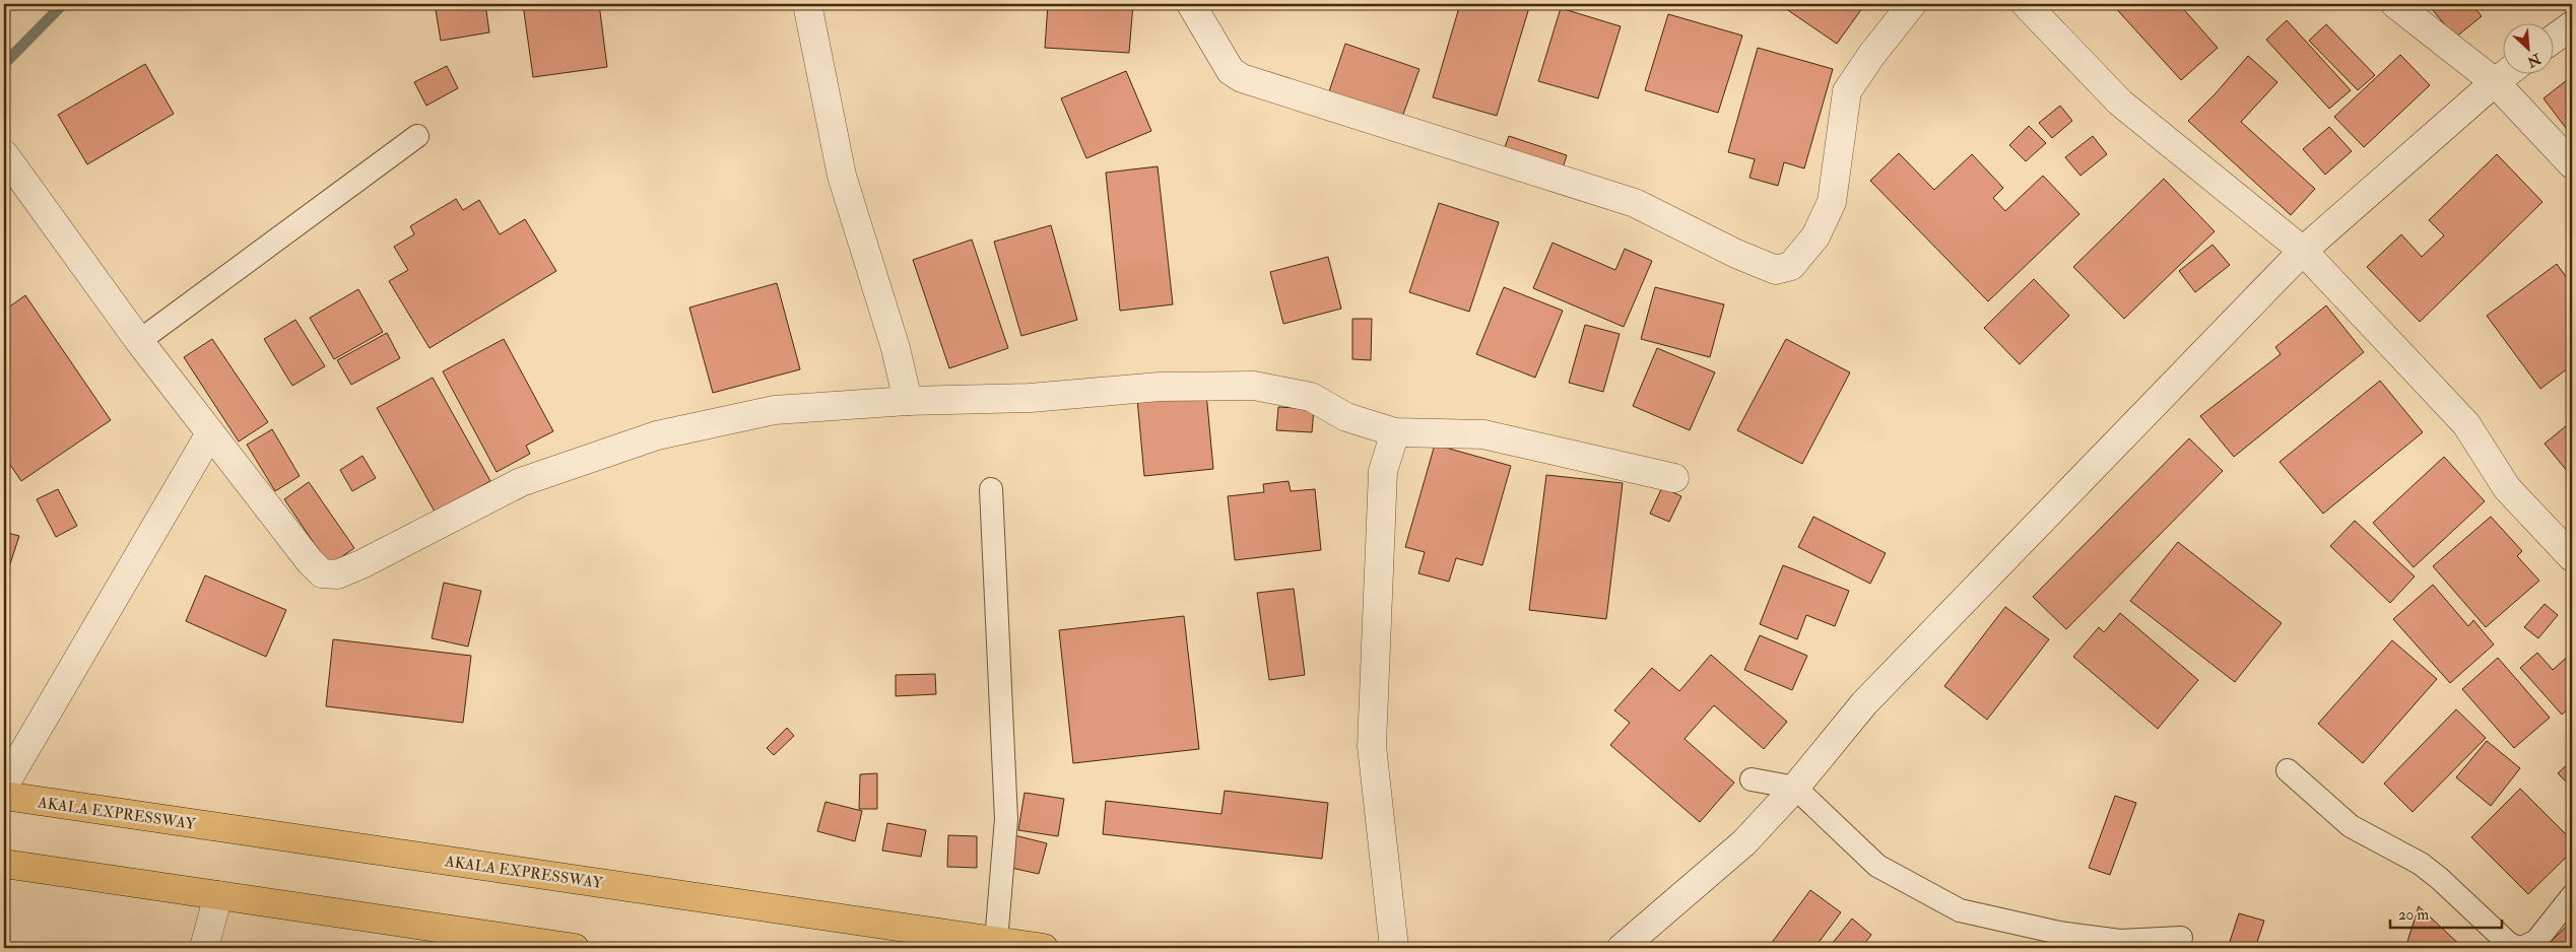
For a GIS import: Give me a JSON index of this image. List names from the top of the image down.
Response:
{
  "streets": {
    "main road": ["AKALA EXPRESSWAY"]
  },
  "scale_bar": "20 m",
  "north": "bottom right"
}
